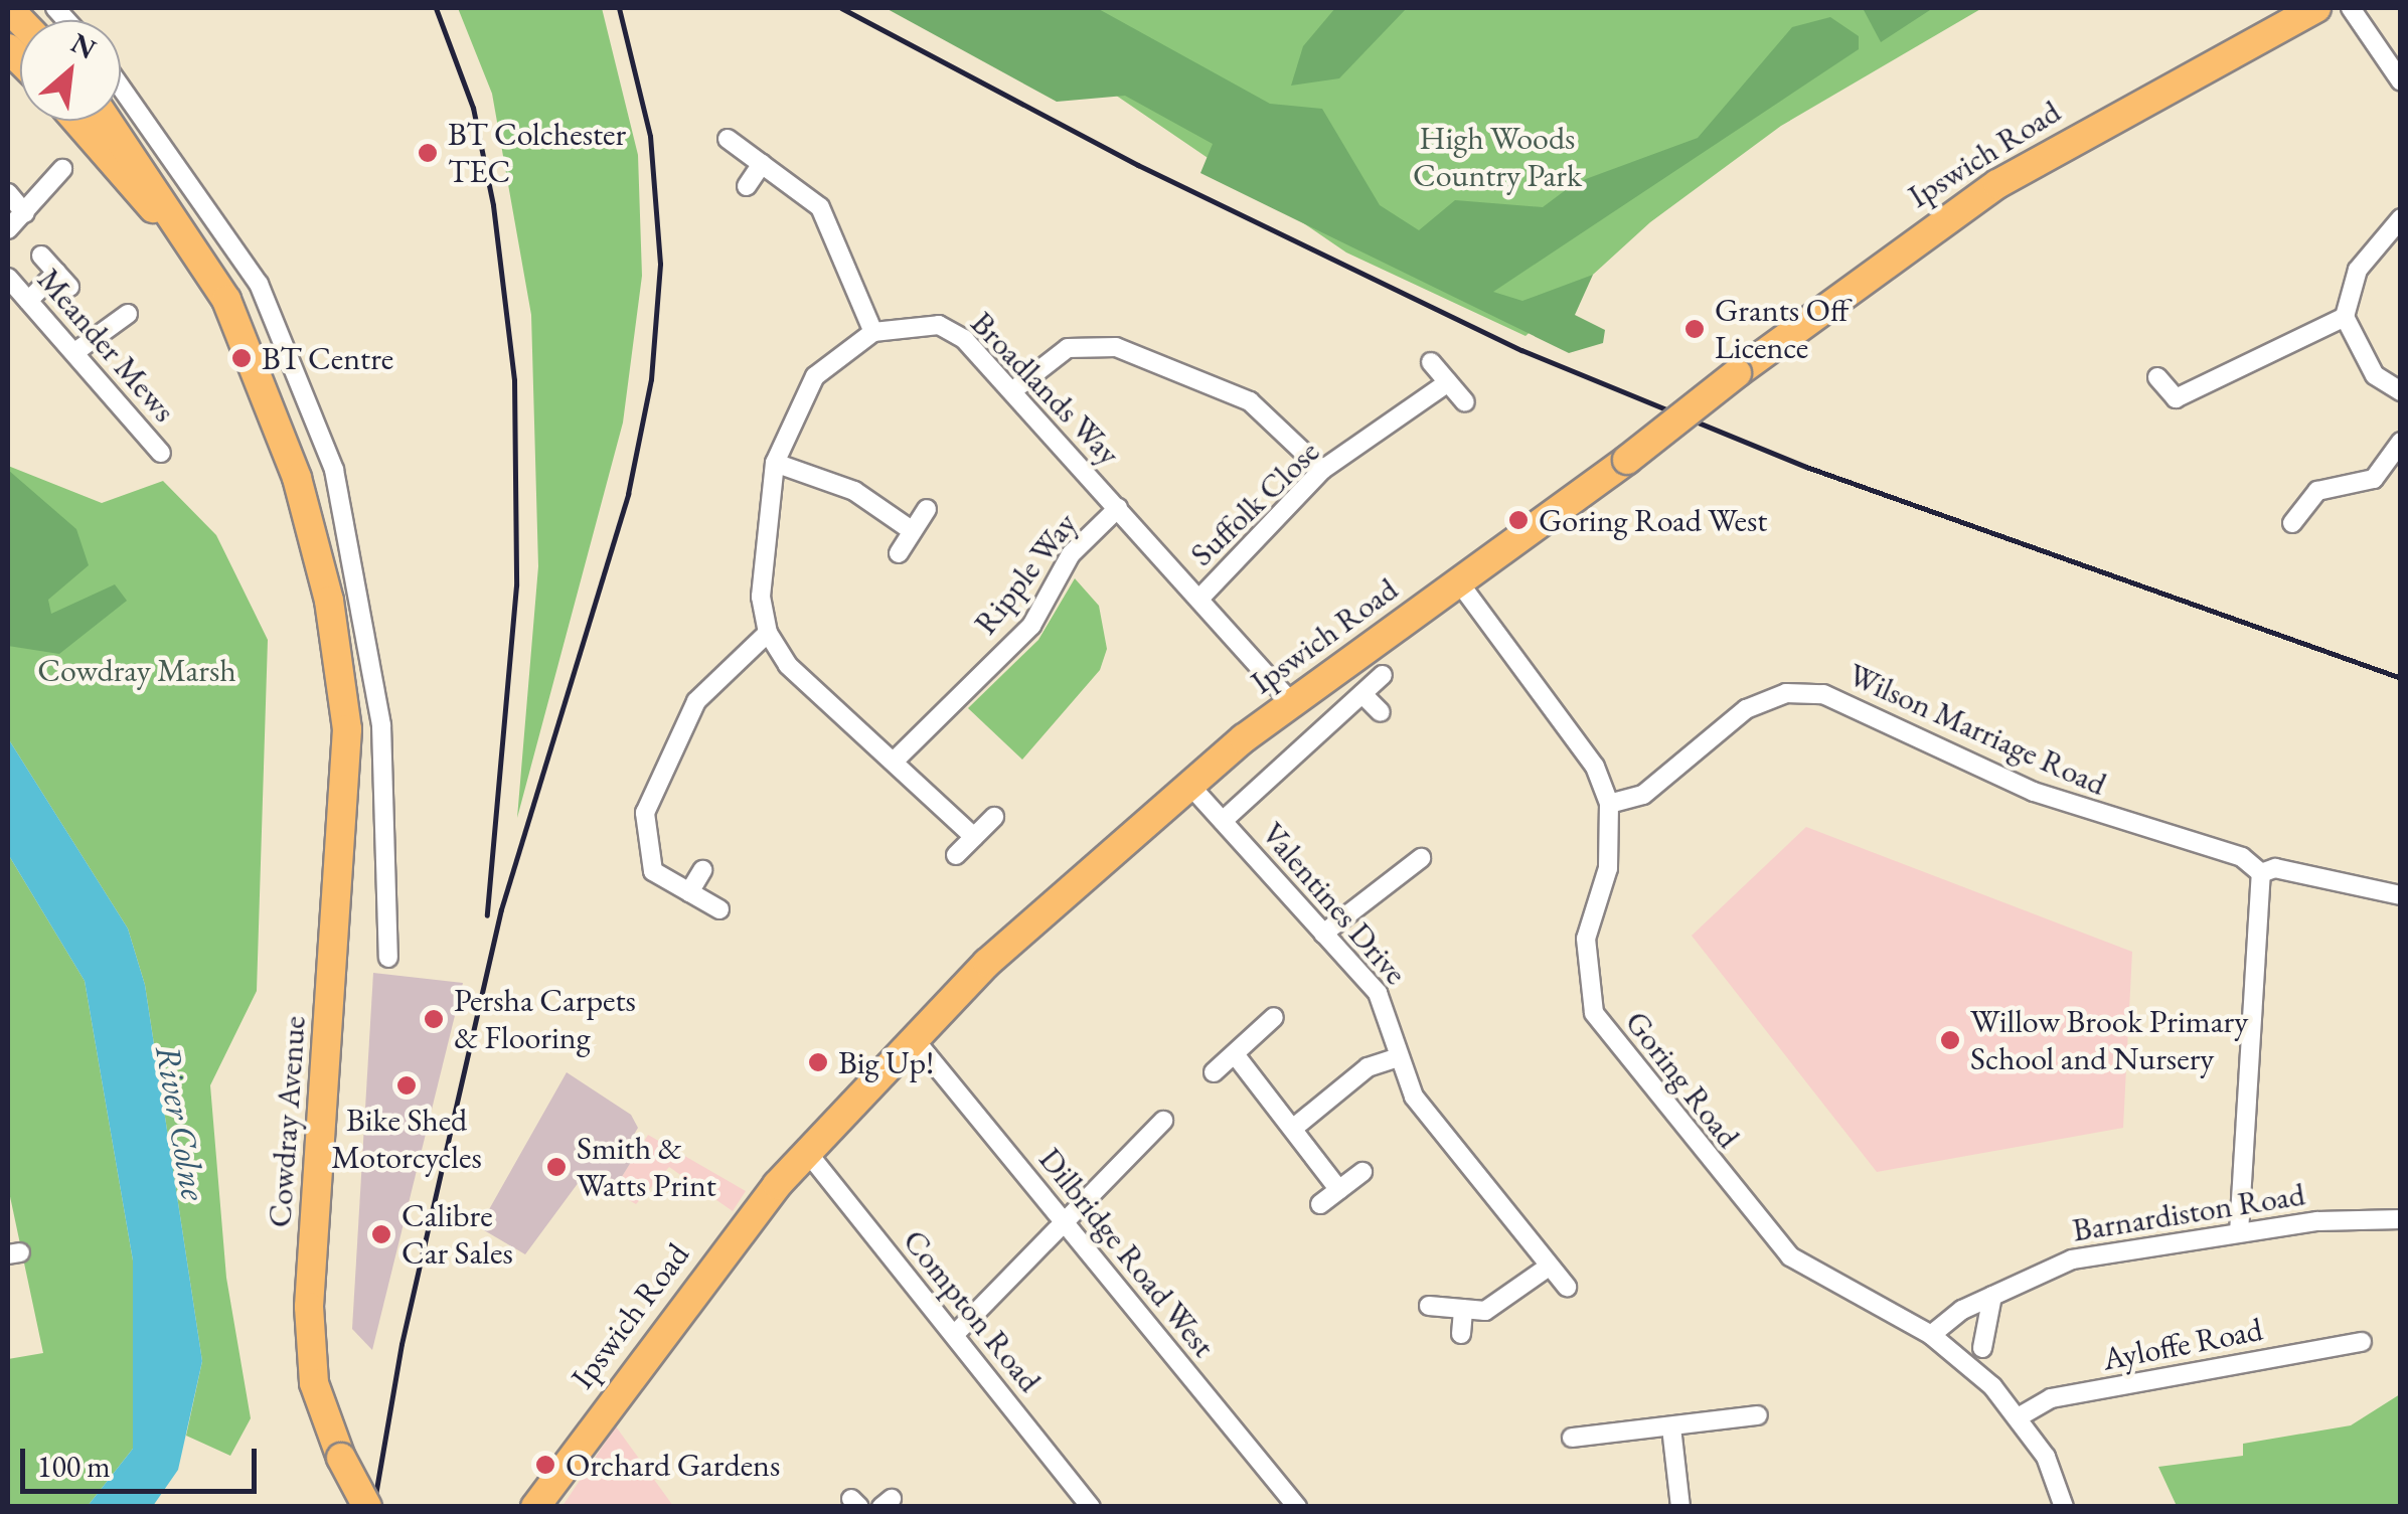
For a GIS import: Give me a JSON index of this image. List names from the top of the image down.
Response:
{
  "streets": {
    "main road": ["Ipswich Road", "Cowdray Avenue"],
    "street": [
      "Meander Mews",
      "Broadlands Way",
      "Suffolk Close",
      "Ripple Way",
      "Wilson Marriage Road",
      "Valentines Drive",
      "Goring Road",
      "Barnardiston Road",
      "Dilbridge Road West",
      "Compton Road",
      "Ayloffe Road"
    ]
  },
  "crossings": [
    ["Ipswich Road", "Broadlands Way"],
    ["Ipswich Road", "Valentines Drive"],
    ["Ipswich Road", "Goring Road"],
    ["Ipswich Road", "Dilbridge Road West"],
    ["Ipswich Road", "Compton Road"],
    ["Broadlands Way", "Suffolk Close"],
    ["Broadlands Way", "Ripple Way"],
    ["Wilson Marriage Road", "Goring Road"],
    ["Goring Road", "Barnardiston Road"],
    ["Goring Road", "Ayloffe Road"]
  ],
  "water": ["River Colne"],
  "parks": ["High Woods Country Park", "Cowdray Marsh"],
  "places": [
    "BT Colchester TEC",
    "Grants Off Licence",
    "BT Centre",
    "Goring Road West",
    "Persha Carpets & Flooring",
    "Willow Brook Primary School and Nursery",
    "Big Up!",
    "Bike Shed Motorcycles",
    "Smith & Watts Print",
    "Calibre Car Sales",
    "Orchard Gardens"
  ],
  "scale_bar": "100 m",
  "north": "top right"
}
